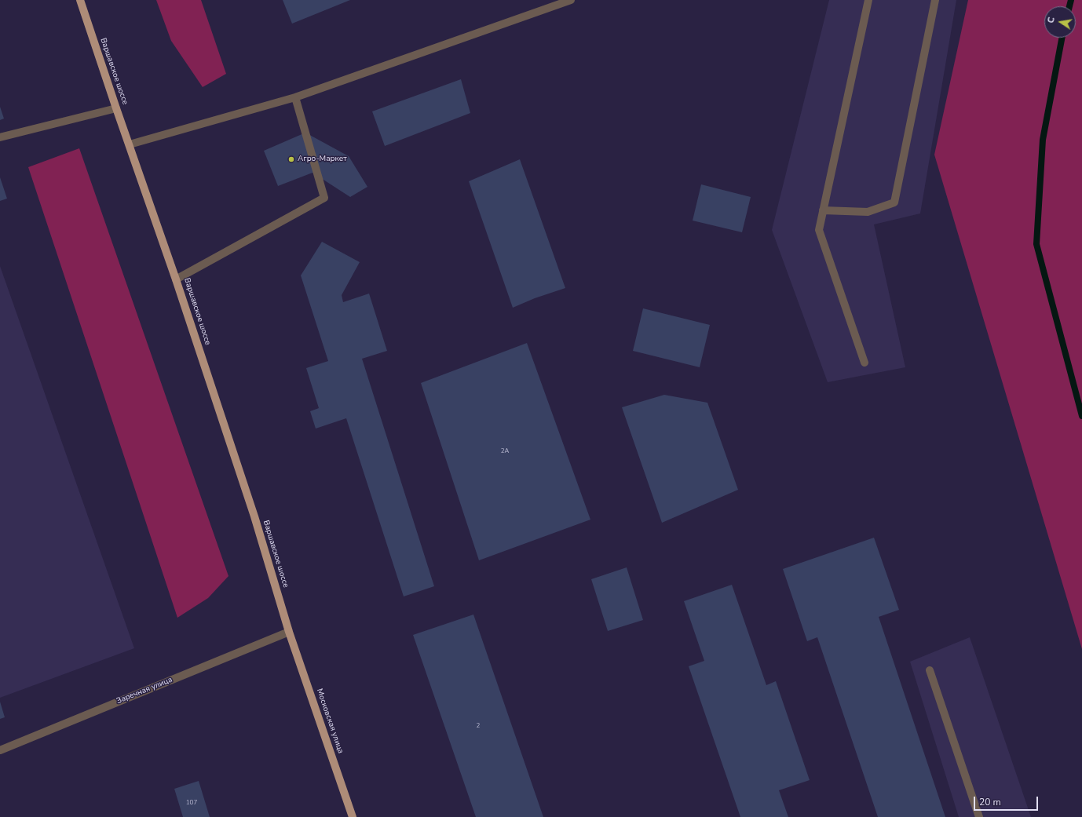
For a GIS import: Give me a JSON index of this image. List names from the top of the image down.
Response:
{
  "streets": {
    "main road": ["Варшавское шоссе", "Московская улица"],
    "street": ["Заречная улица"]
  },
  "crossings": [
    ["Варшавское шоссе", "Заречная улица"],
    ["Варшавское шоссе", "Московская улица"],
    ["Заречная улица", "Московская улица"]
  ],
  "places": ["Агро-Маркет"],
  "house_numbers": ["2А", "2", "107"],
  "scale_bar": "20 m",
  "north": "left"
}
